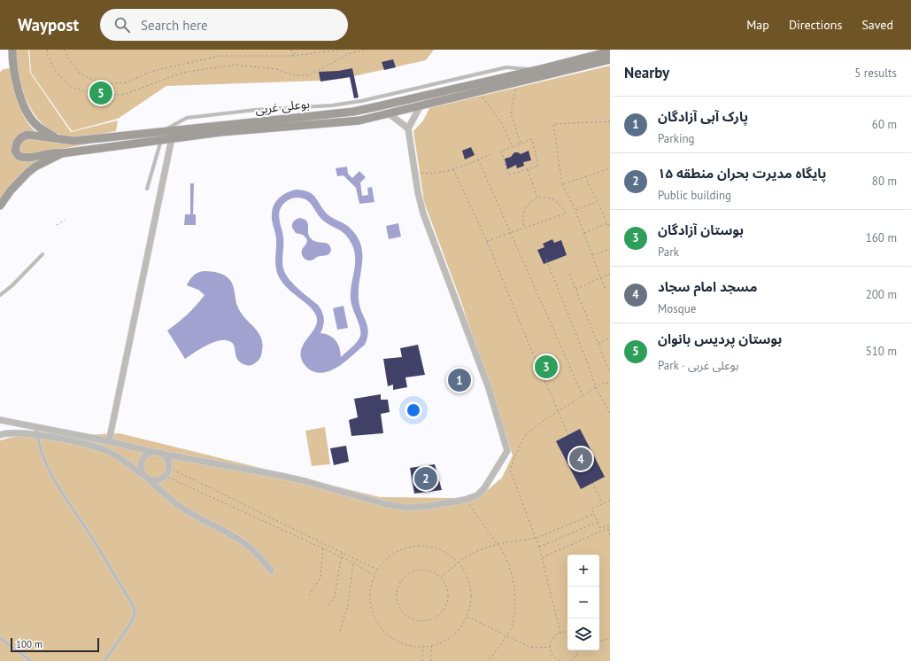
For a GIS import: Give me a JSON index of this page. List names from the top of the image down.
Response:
{
  "streets": {
    "main road": ["بوعلی غربی"]
  },
  "scale_bar": "100 m",
  "page": {
    "header": "Waypost",
    "search": "Search here",
    "nav": ["Map", "Directions", "Saved"],
    "heading": ["Nearby", "5 results"],
    "pins": [
      "5",
      "3",
      "1",
      "4",
      "2"
    ],
    "list": [
      {
        "mark": "1",
        "name": "پارک آبی آزادگان",
        "note": "Parking",
        "value": "60 m"
      },
      {
        "mark": "2",
        "name": "پایگاه مدیرت بحران منطقه ۱۵",
        "note": "Public building",
        "value": "80 m"
      },
      {
        "mark": "3",
        "name": "بوستان آزادگان",
        "note": "Park",
        "value": "160 m"
      },
      {
        "mark": "4",
        "name": "مسجد امام سجاد",
        "note": "Mosque",
        "value": "200 m"
      },
      {
        "mark": "5",
        "name": "بوستان پردیس بانوان",
        "note": "Park · بوعلی غربی",
        "value": "510 m"
      }
    ],
    "map_buttons": ["+", "−"],
    "scale": "100 m"
  }
}
